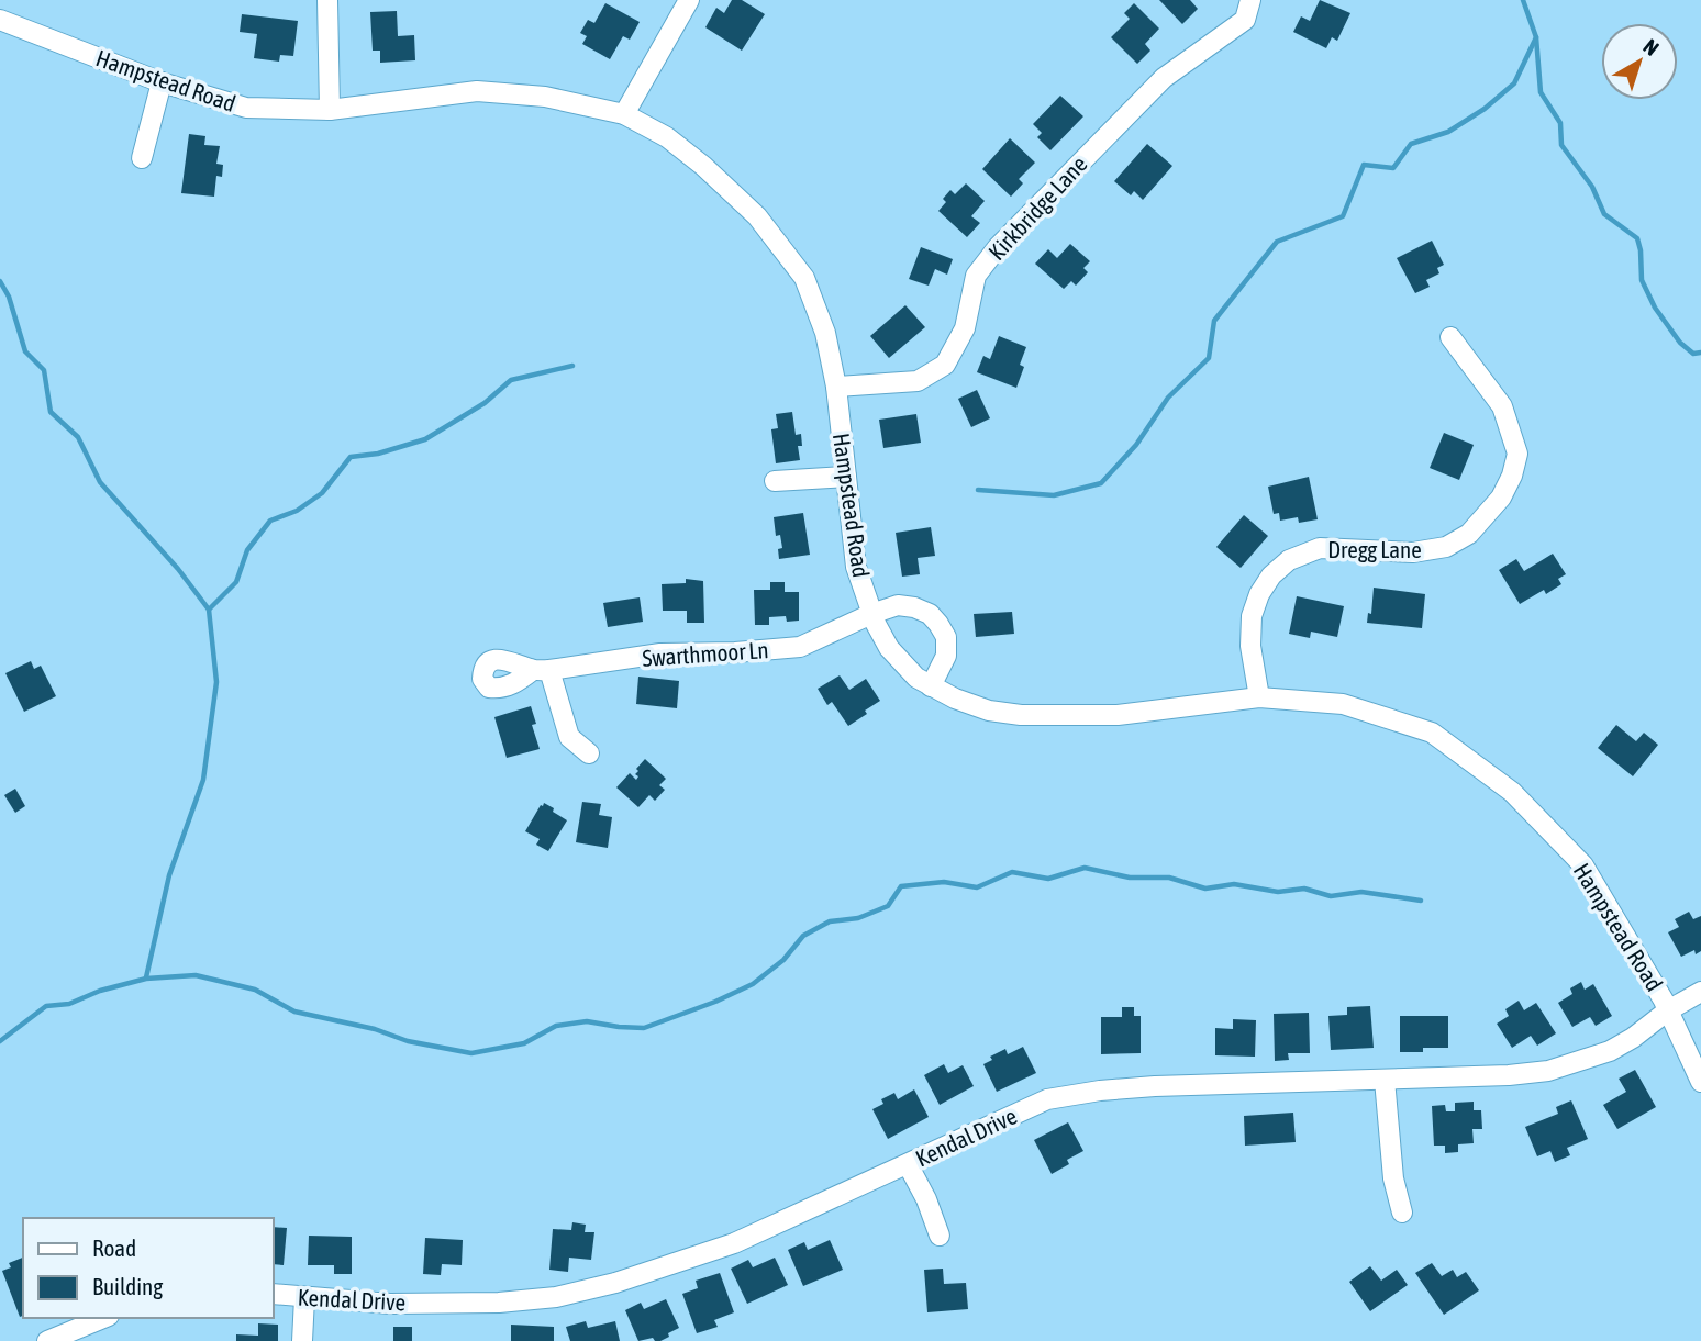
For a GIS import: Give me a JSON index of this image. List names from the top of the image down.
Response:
{
  "streets": {
    "street": [
      "Hampstead Road",
      "Kirkbridge Lane",
      "Dregg Lane",
      "Swarthmoor Ln",
      "Kendal Drive"
    ]
  },
  "crossings": [
    ["Hampstead Road", "Kirkbridge Lane"],
    ["Hampstead Road", "Dregg Lane"],
    ["Hampstead Road", "Swarthmoor Ln"],
    ["Hampstead Road", "Kendal Drive"]
  ],
  "legend": ["Road", "Building"],
  "north": "top right"
}
